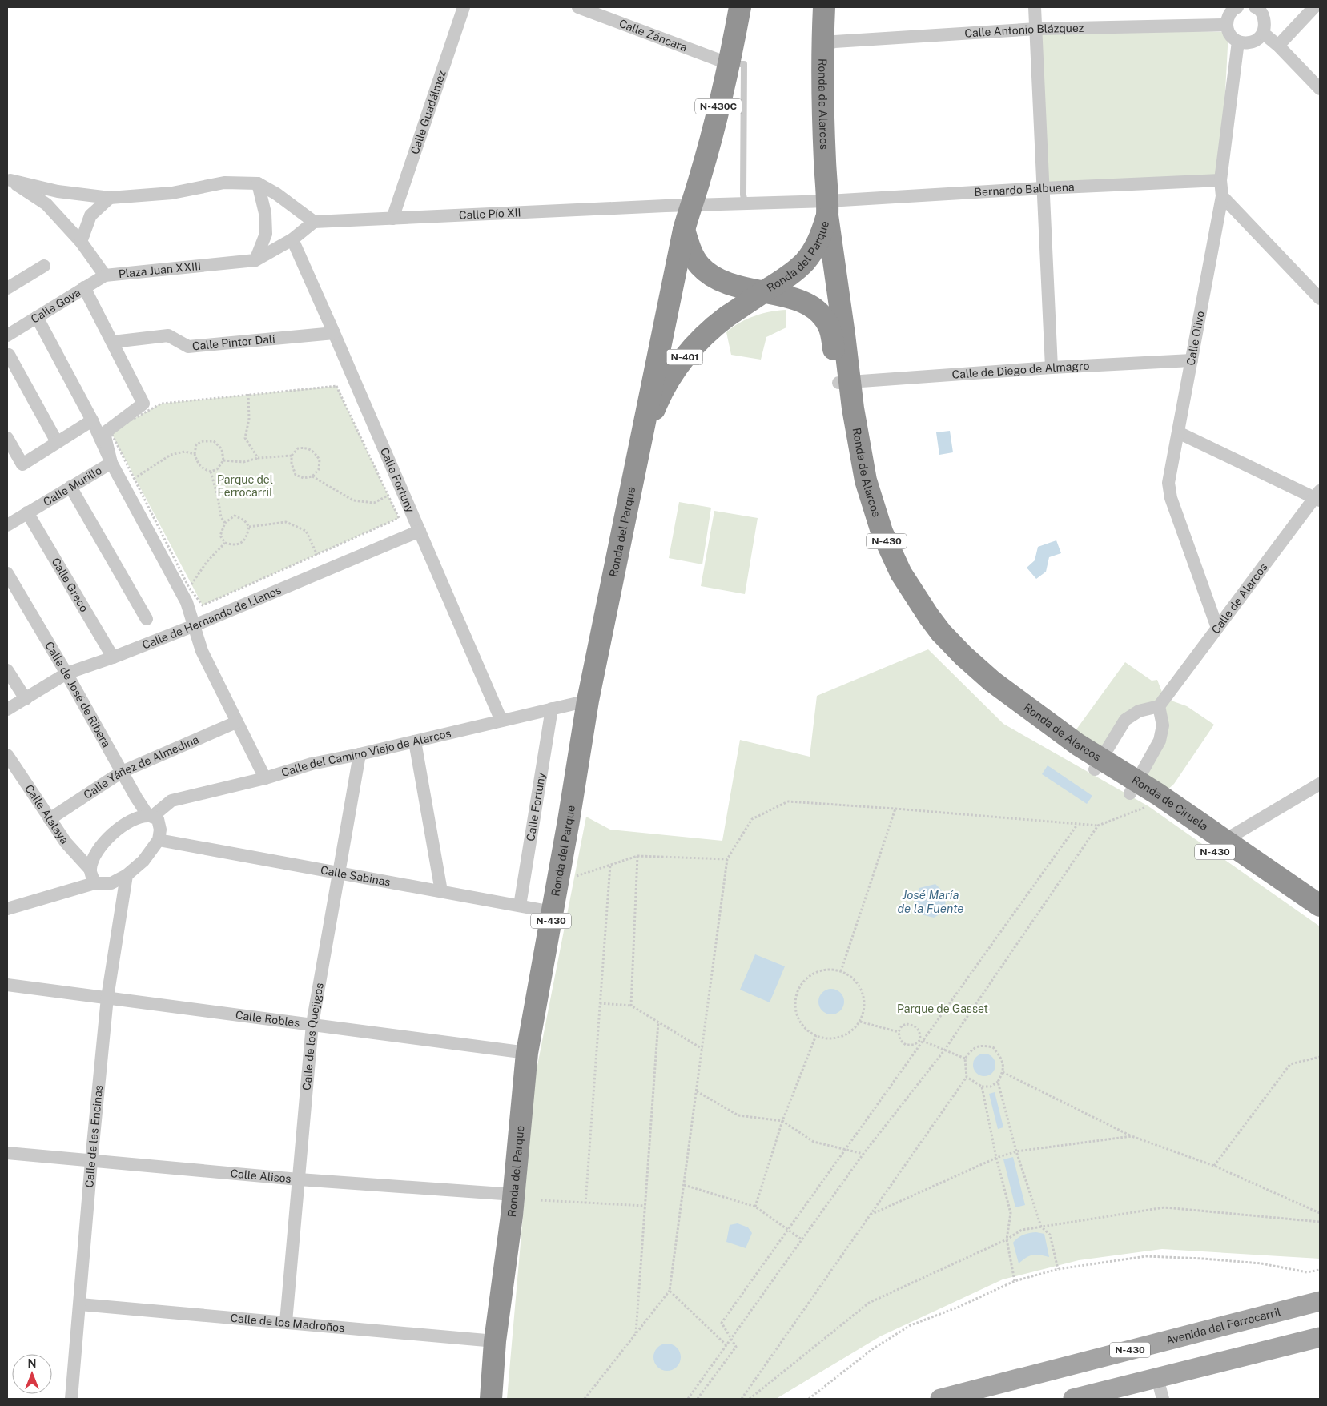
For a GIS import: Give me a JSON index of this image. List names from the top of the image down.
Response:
{
  "streets": {
    "highway": [
      "Ronda de Alarcos",
      "N-430C",
      "Ronda del Parque",
      "N-401",
      "N-430",
      "Ronda de Ciruela"
    ],
    "main road": ["Avenida del Ferrocarril"],
    "street": [
      "Calle Antonio Blázquez",
      "Calle Záncara",
      "Calle Guadálmez",
      "Bernardo Balbuena",
      "Calle Pío XII",
      "Plaza Juan XXIII",
      "Calle Goya",
      "Calle Olivo",
      "Calle Pintor Dalí",
      "Calle de Diego de Almagro",
      "Calle Fortuny",
      "Calle Murillo",
      "Calle Greco",
      "Calle de Alarcos",
      "Calle de Hernando de Llanos",
      "Calle de José de Ribera",
      "Calle del Camino Viejo de Alarcos",
      "Calle Yáñez de Almedina",
      "Calle Atalaya",
      "Calle Sabinas",
      "Calle Robles",
      "Calle de los Quejigos",
      "Calle de las Encinas",
      "Calle Alisos",
      "Calle de los Madroños"
    ]
  },
  "crossings": [
    ["Calle Antonio Blázquez", "Ronda de Alarcos"],
    ["Calle Záncara", "N-430C"],
    ["Ronda de Alarcos", "Bernardo Balbuena"],
    ["Ronda de Alarcos", "Ronda del Parque"],
    ["Ronda de Alarcos", "Calle de Diego de Almagro"],
    ["Ronda de Alarcos", "Ronda de Ciruela"],
    ["N-430C", "Calle Pío XII"],
    ["Calle Guadálmez", "Calle Pío XII"],
    ["Bernardo Balbuena", "Calle Pío XII"],
    ["Bernardo Balbuena", "Ronda del Parque"],
    ["Bernardo Balbuena", "Calle Olivo"],
    ["Calle Pío XII", "Plaza Juan XXIII"],
    ["Ronda del Parque", "Calle del Camino Viejo de Alarcos"],
    ["Ronda del Parque", "Calle Sabinas"],
    ["Ronda del Parque", "Calle Robles"],
    ["Ronda del Parque", "Calle Alisos"],
    ["Ronda del Parque", "Calle de los Madroños"],
    ["Plaza Juan XXIII", "Calle Goya"],
    ["Plaza Juan XXIII", "Calle Fortuny"],
    ["Calle Olivo", "Calle de Diego de Almagro"],
    ["Calle Olivo", "Calle de Alarcos"],
    ["Calle Pintor Dalí", "Calle Fortuny"],
    ["Calle Pintor Dalí", "Calle Murillo"],
    ["Calle Fortuny", "Calle de Hernando de Llanos"],
    ["Calle Fortuny", "Calle del Camino Viejo de Alarcos"],
    ["Calle Fortuny", "Calle Sabinas"],
    ["Calle Murillo", "Calle Greco"],
    ["Calle Greco", "Calle de Hernando de Llanos"],
    ["Calle de Hernando de Llanos", "Calle de José de Ribera"],
    ["Calle de José de Ribera", "Calle del Camino Viejo de Alarcos"],
    ["Calle de José de Ribera", "Calle Yáñez de Almedina"],
    ["Calle de José de Ribera", "Calle Sabinas"],
    ["Calle del Camino Viejo de Alarcos", "Calle de los Quejigos"],
    ["Calle Yáñez de Almedina", "Calle Atalaya"],
    ["Calle Sabinas", "Calle de los Quejigos"],
    ["Calle Robles", "Calle de los Quejigos"],
    ["Calle Robles", "Calle de las Encinas"],
    ["Calle de los Quejigos", "Calle Alisos"],
    ["Calle de los Quejigos", "Calle de los Madroños"],
    ["Calle de las Encinas", "Calle Alisos"],
    ["Calle de las Encinas", "Calle de los Madroños"]
  ],
  "water": ["José María de la Fuente"],
  "parks": ["Parque del Ferrocarril", "Parque de Gasset"],
  "north": "top"
}
